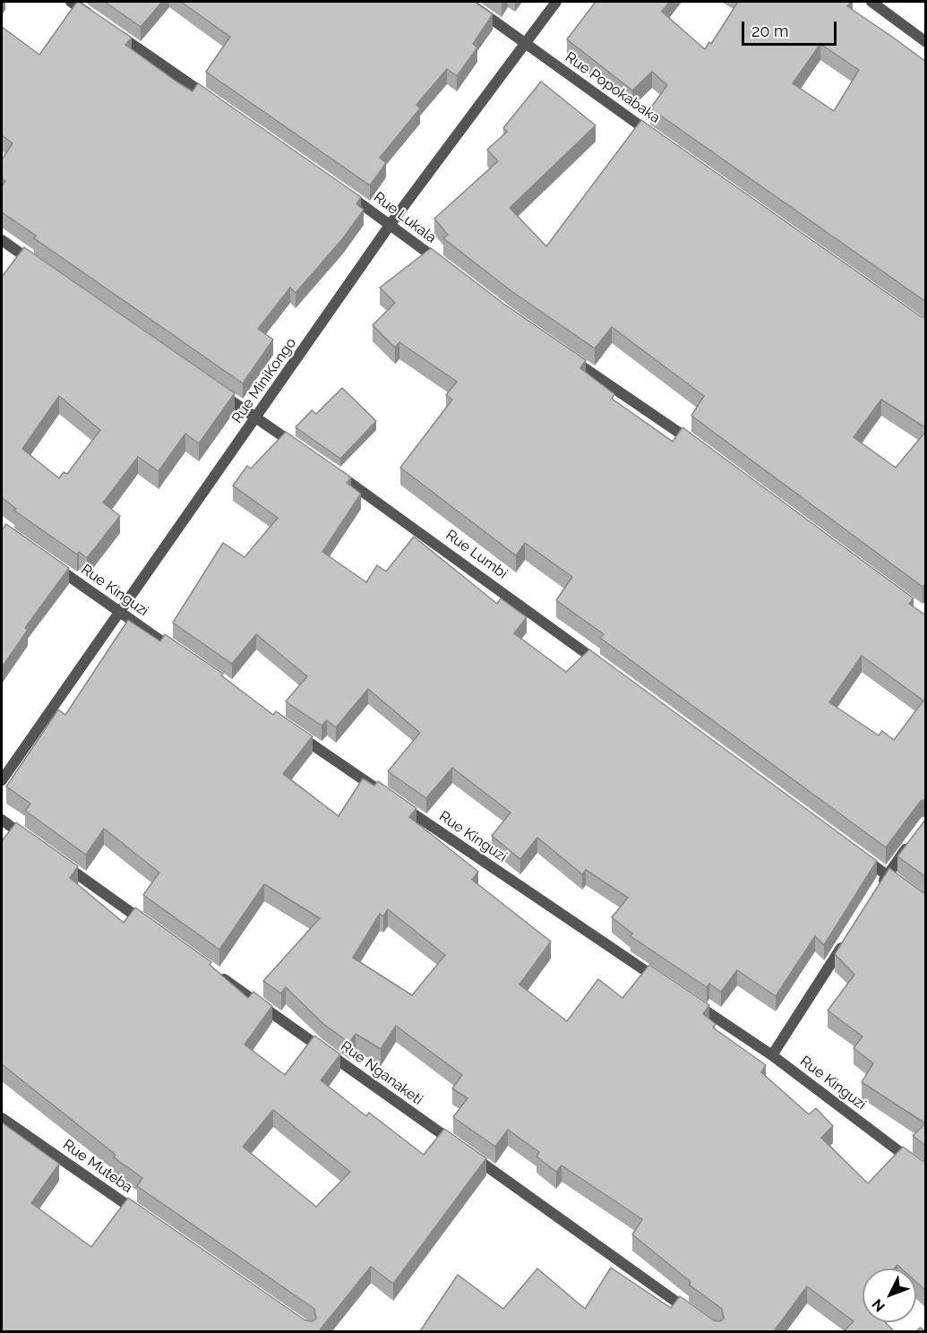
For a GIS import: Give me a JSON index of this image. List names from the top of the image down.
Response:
{
  "streets": {
    "street": [
      "Rue Popokabaka",
      "Rue Lukala",
      "Rue MiniKongo",
      "Rue Lumbi",
      "Rue Kinguzi",
      "Rue Nganaketi",
      "Rue Muteba"
    ]
  },
  "crossings": [
    ["Rue Popokabaka", "Rue MiniKongo"],
    ["Rue Lukala", "Rue MiniKongo"],
    ["Rue MiniKongo", "Rue Kinguzi"]
  ],
  "scale_bar": "20 m",
  "north": "bottom left"
}
